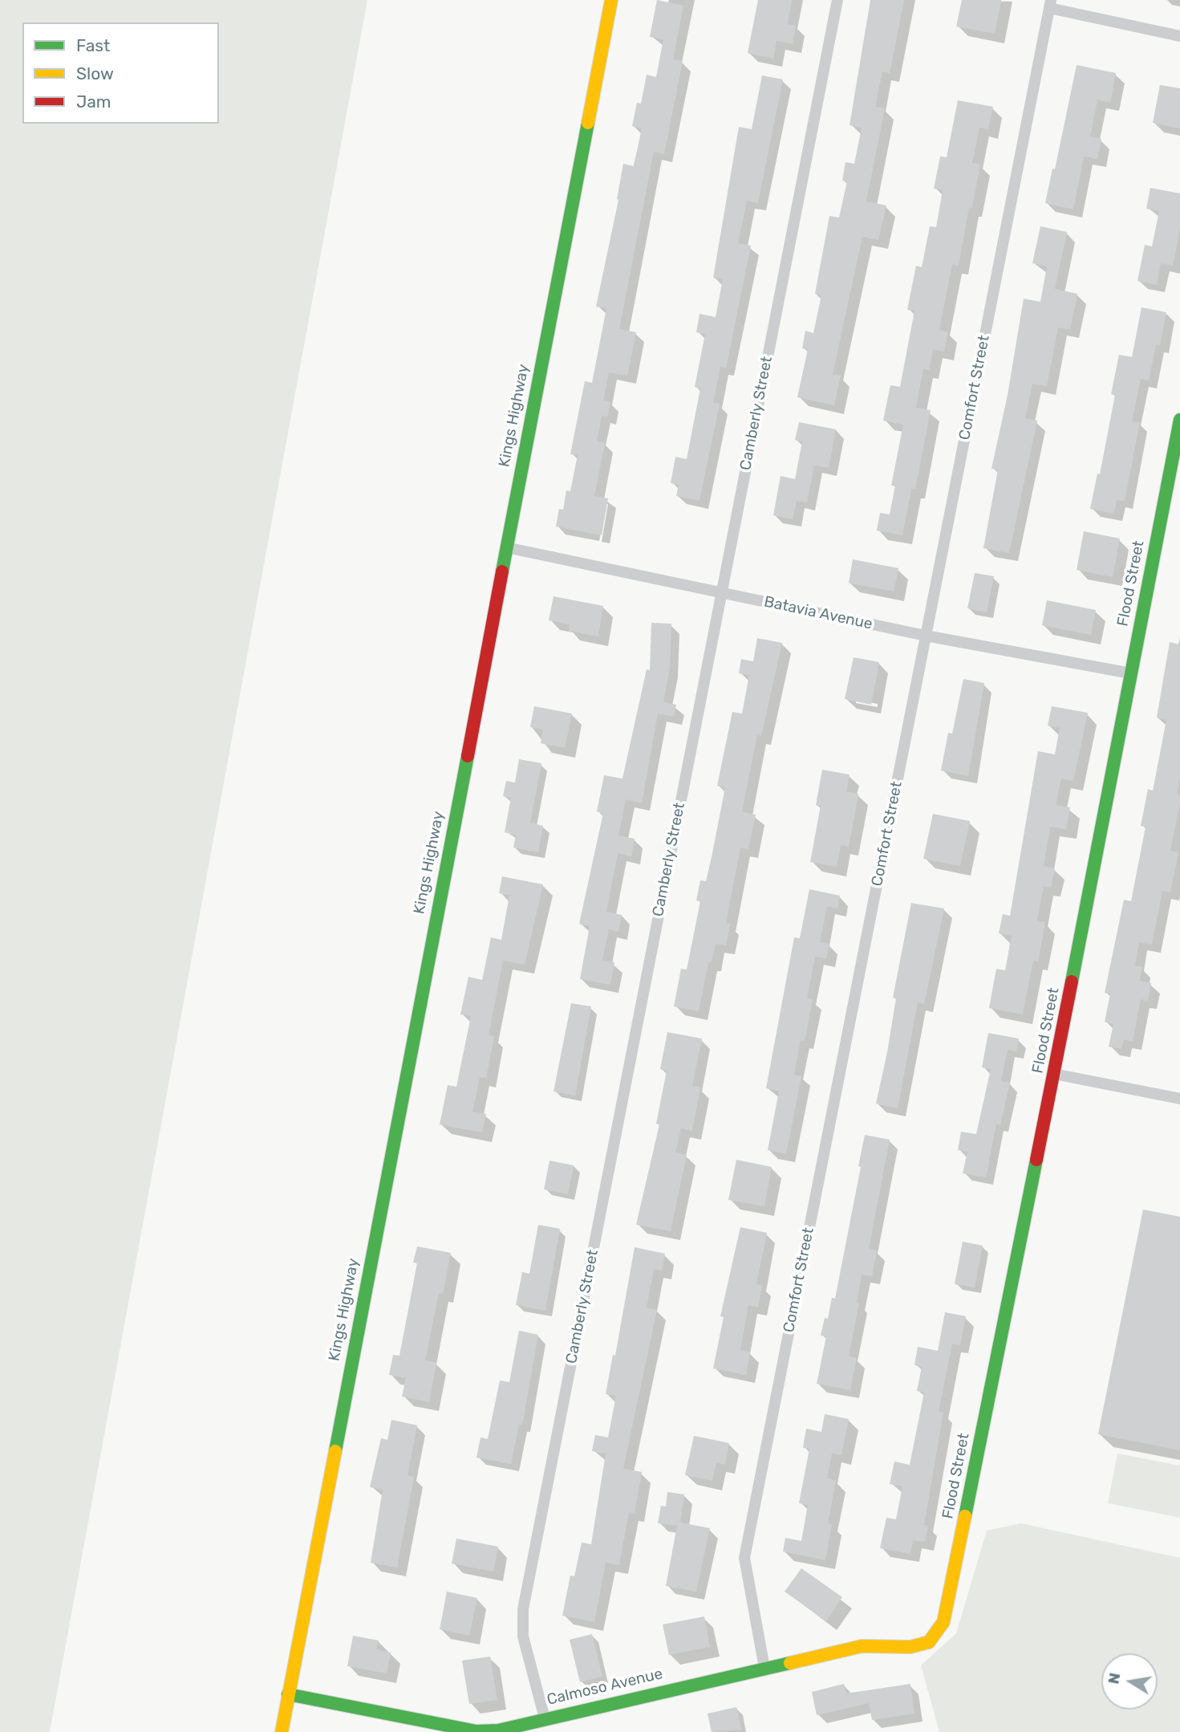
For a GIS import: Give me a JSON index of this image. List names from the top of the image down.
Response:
{
  "streets": {
    "street": [
      "Comfort Street",
      "Camberly Street",
      "Kings Highway",
      "Flood Street",
      "Batavia Avenue",
      "Calmoso Avenue"
    ]
  },
  "crossings": [
    ["Comfort Street", "Batavia Avenue"],
    ["Comfort Street", "Calmoso Avenue"],
    ["Camberly Street", "Batavia Avenue"],
    ["Camberly Street", "Calmoso Avenue"],
    ["Kings Highway", "Batavia Avenue"],
    ["Kings Highway", "Calmoso Avenue"],
    ["Flood Street", "Batavia Avenue"],
    ["Flood Street", "Calmoso Avenue"]
  ],
  "legend": ["Fast", "Slow", "Jam"],
  "north": "left"
}
